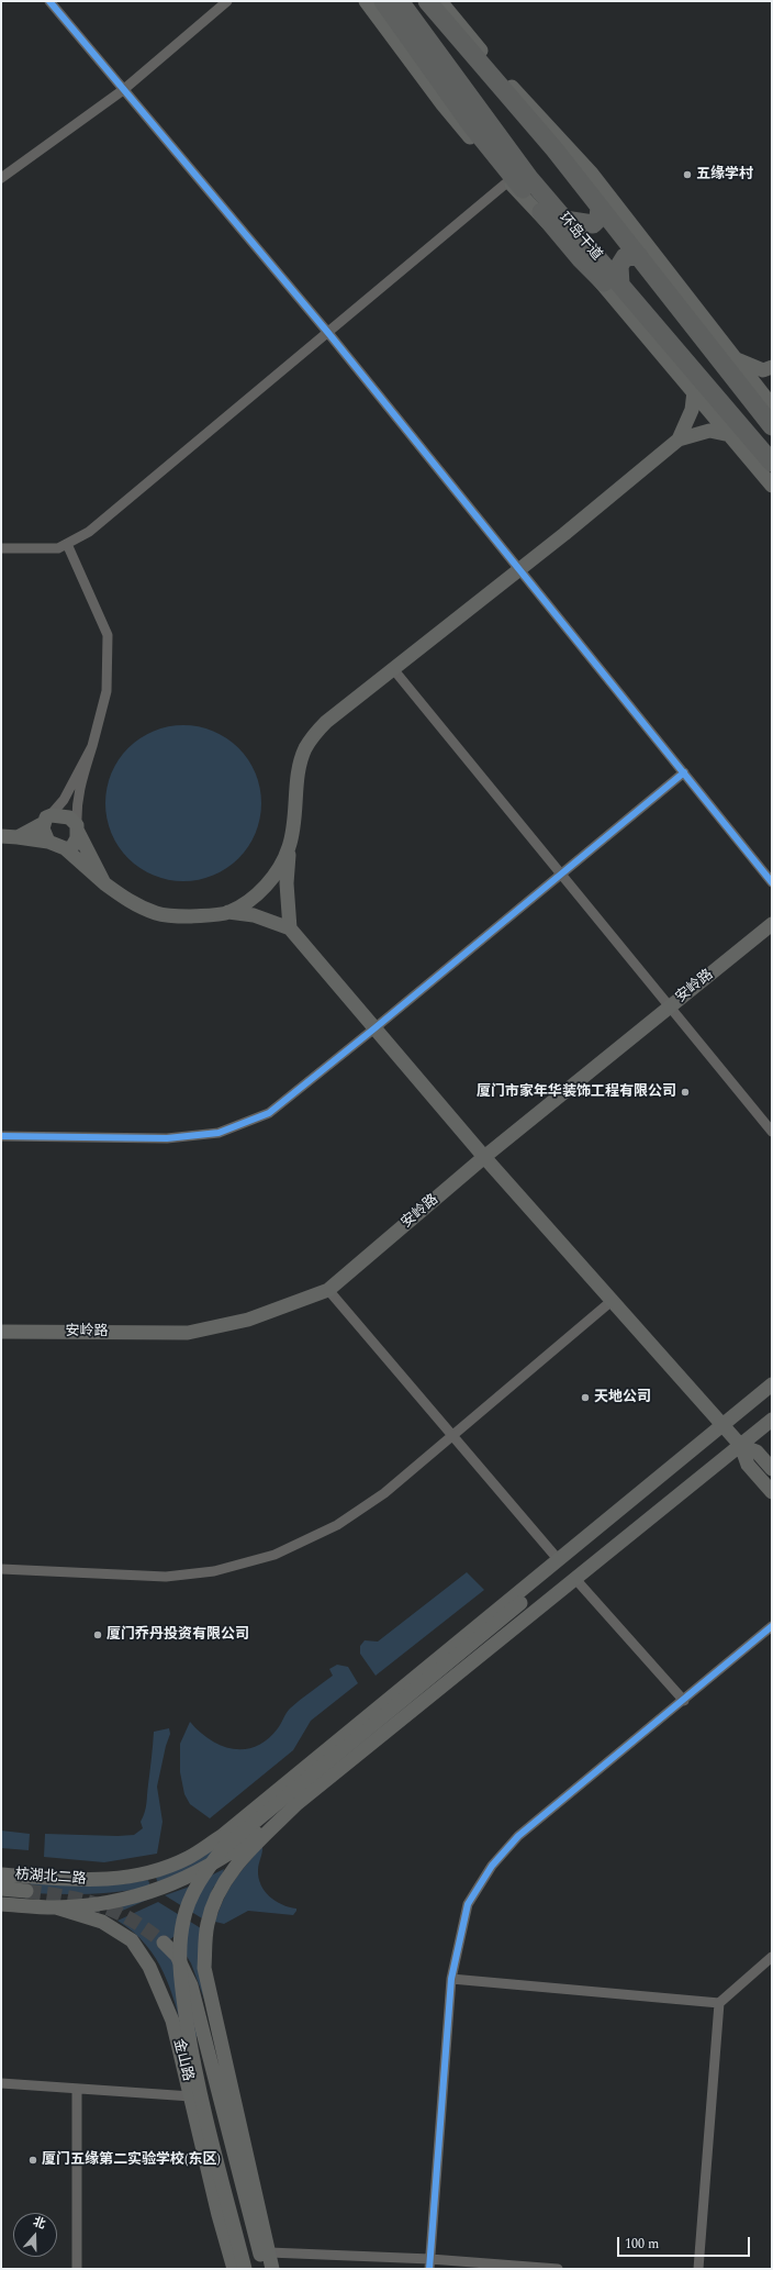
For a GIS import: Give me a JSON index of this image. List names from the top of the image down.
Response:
{
  "streets": {
    "highway": ["环岛干道"],
    "main road": ["安岭路", "枋湖北二路", "金山路"]
  },
  "crossings": [
    ["枋湖北二路", "金山路"]
  ],
  "places": [
    "五缘学村",
    "厦门市家年华装饰工程有限公司",
    "天地公司",
    "厦门乔丹投资有限公司",
    "厦门五缘第二实验学校(东区)"
  ],
  "scale_bar": "100 m",
  "north": "top"
}
